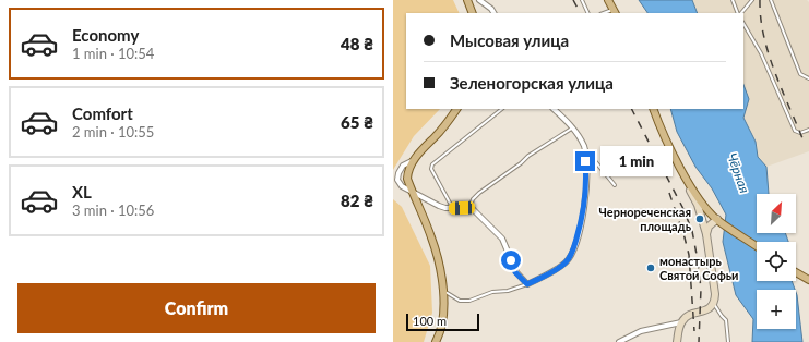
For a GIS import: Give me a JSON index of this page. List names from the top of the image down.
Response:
{
  "water": ["Чёрная"],
  "places": ["Чернореченская площадь", "монастырь Святой Софьи"],
  "scale_bar": "100 m",
  "north": "top right",
  "page": {
    "list": [
      {
        "name": "Economy",
        "note": "1 min · 10:54",
        "value": "48 ₴"
      },
      {
        "name": "Comfort",
        "note": "2 min · 10:55",
        "value": "65 ₴"
      },
      {
        "name": "XL",
        "note": "3 min · 10:56",
        "value": "82 ₴"
      }
    ],
    "banner": ["Мысовая улица", "Зеленогорская улица"],
    "bubble": "1 min",
    "map_buttons": "+",
    "buttons": "Confirm",
    "scale": "100 m"
  }
}
